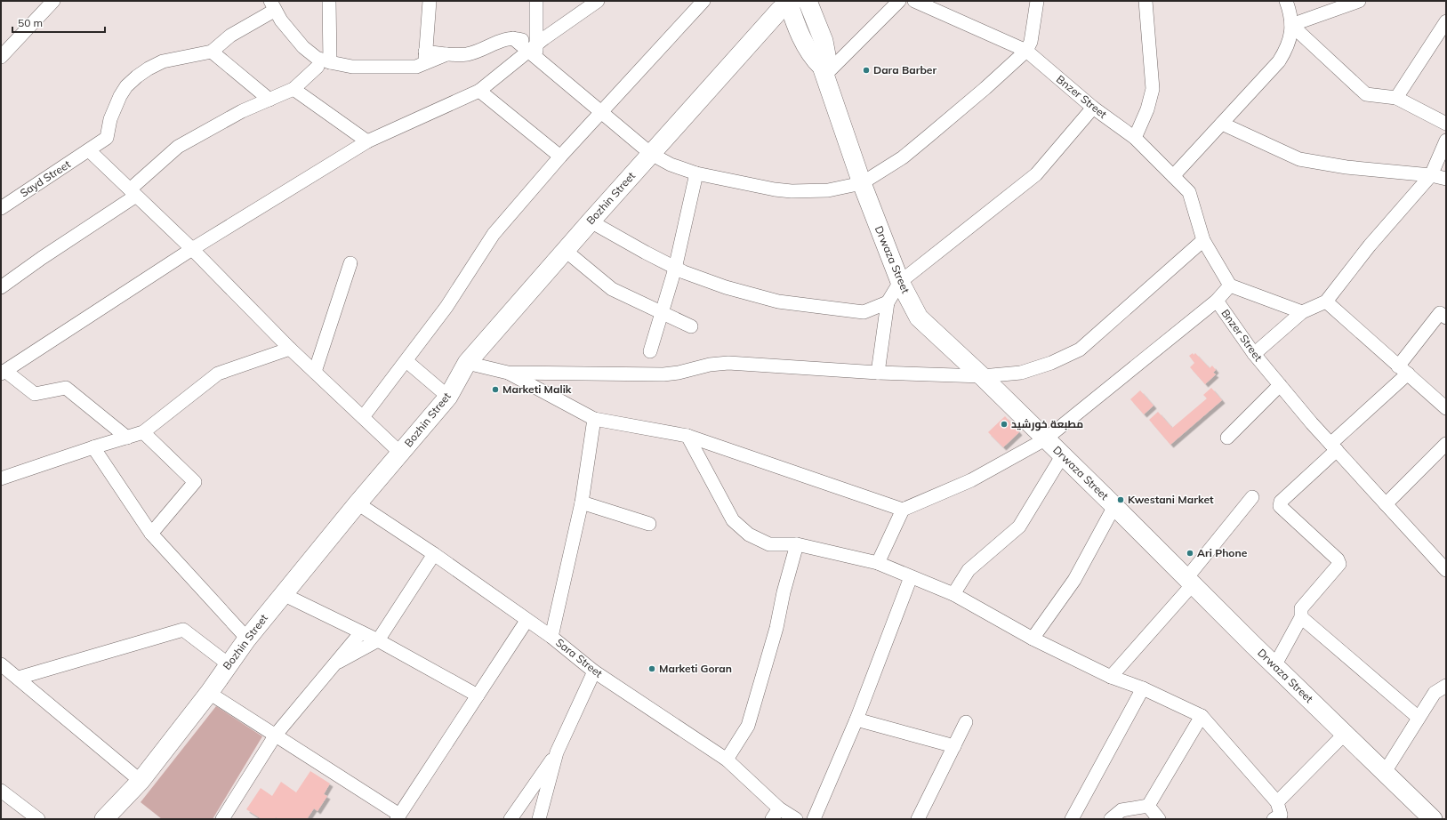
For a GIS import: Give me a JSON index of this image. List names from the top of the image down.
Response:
{
  "streets": {
    "street": [
      "Bnzer Street",
      "Sayd Street",
      "Bozhin Street",
      "Drwaza Street",
      "Sara Street"
    ]
  },
  "crossings": [
    ["Bozhin Street", "Drwaza Street"],
    ["Bozhin Street", "Sara Street"]
  ],
  "places": [
    "Dara Barber",
    "Marketi Malik",
    "مطبعة خورشيد",
    "Kwestani Market",
    "Ari Phone",
    "Marketi Goran"
  ],
  "scale_bar": "50 m"
}
